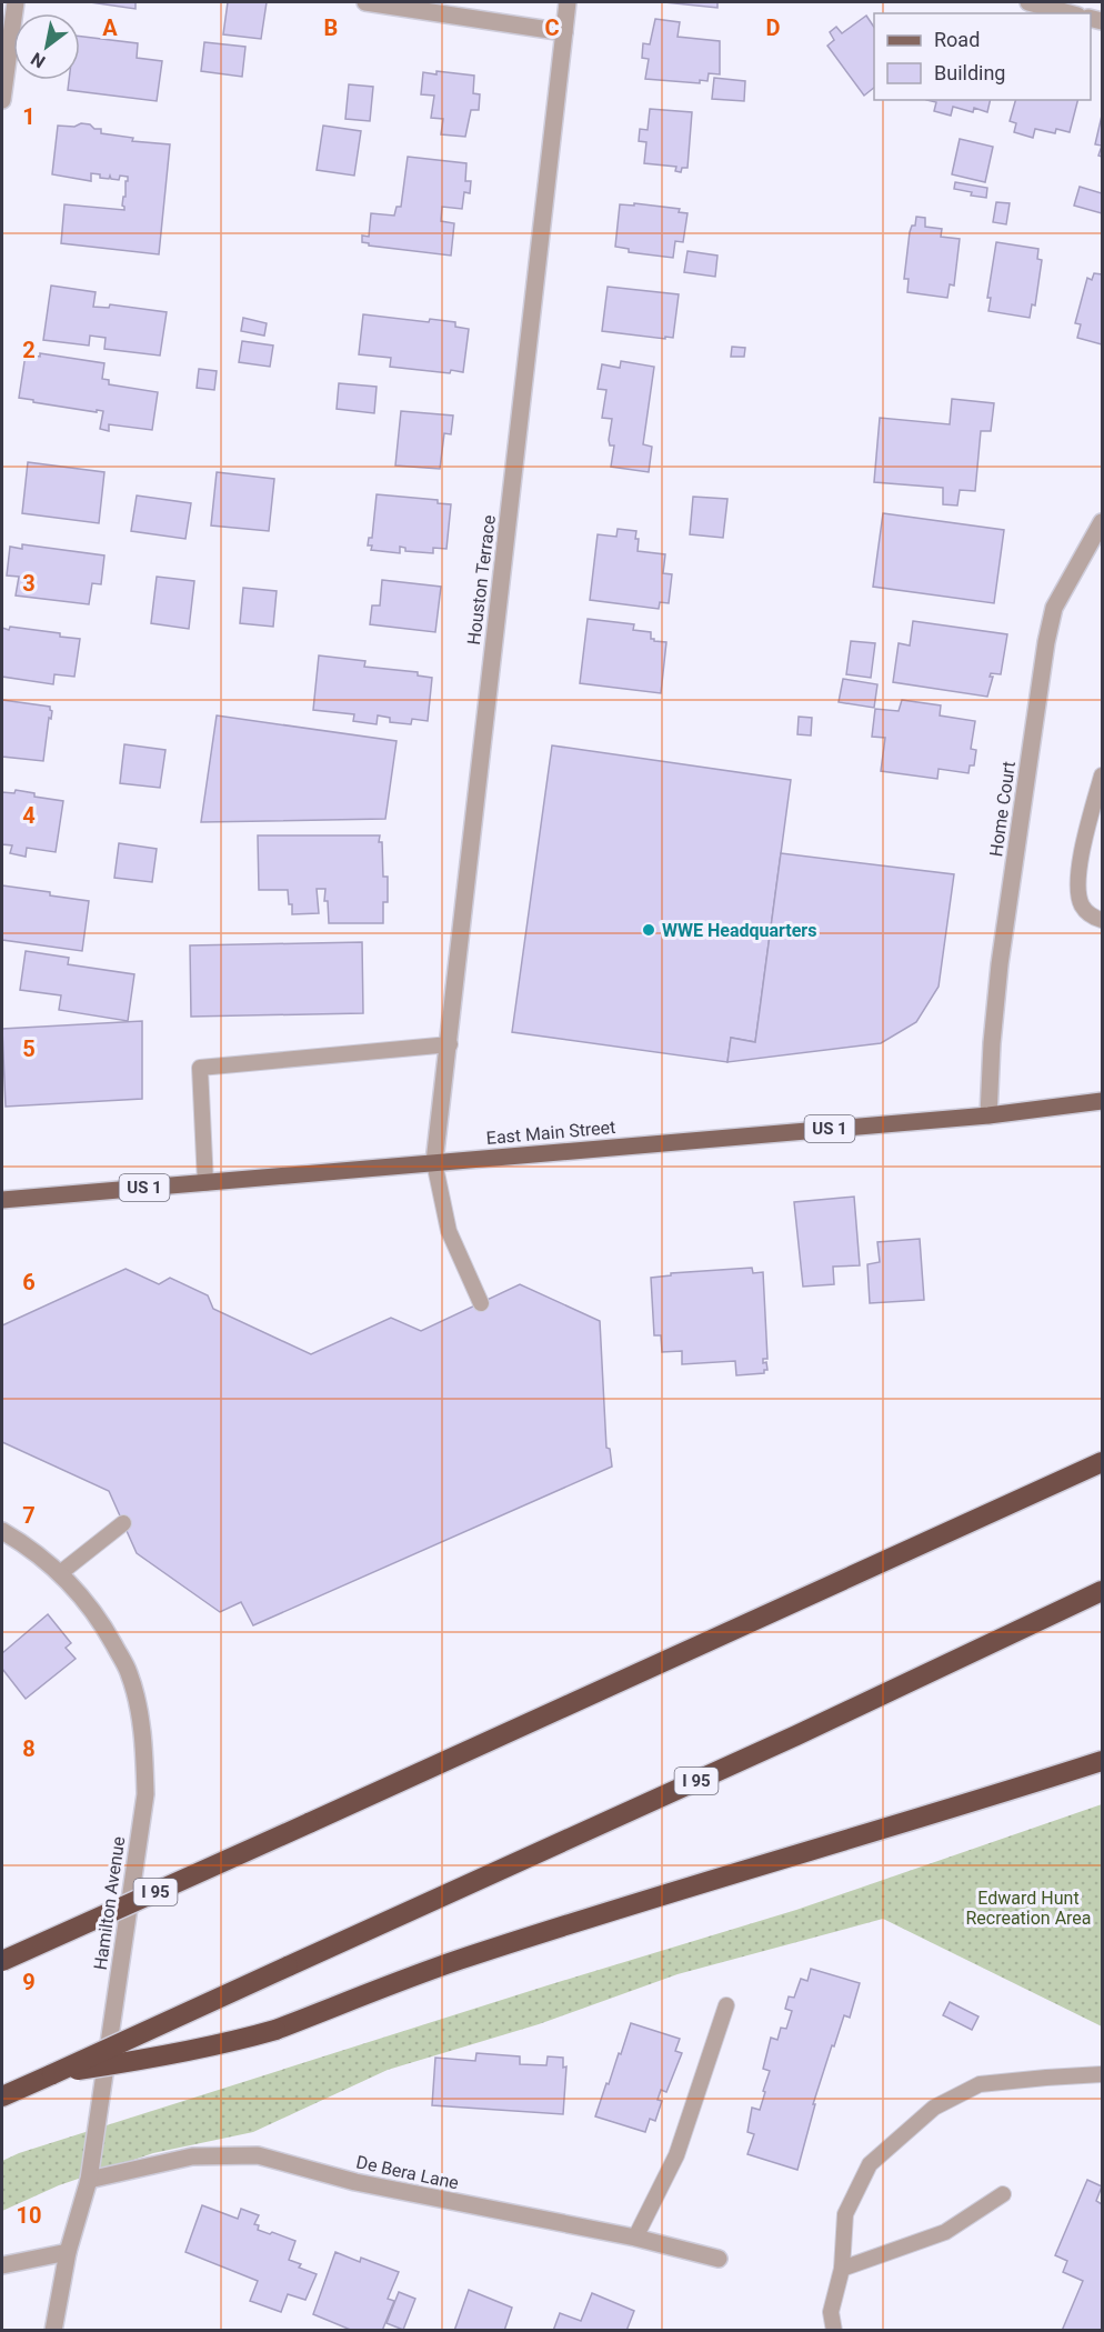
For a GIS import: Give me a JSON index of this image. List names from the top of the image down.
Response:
{
  "streets": {
    "highway": ["I 95"],
    "main road": ["US 1", "East Main Street"],
    "street": [
      "Houston Terrace",
      "Home Court",
      "Hamilton Avenue",
      "De Bera Lane"
    ]
  },
  "crossings": [
    ["Houston Terrace", "East Main Street"],
    ["Home Court", "East Main Street"],
    ["Hamilton Avenue", "De Bera Lane"]
  ],
  "parks": ["Edward Hunt Recreation Area"],
  "places": ["WWE Headquarters"],
  "legend": ["Road", "Building"],
  "north": "bottom left",
  "grid": {
    "columns": [
      "A",
      "B",
      "C",
      "D"
    ],
    "rows": [
      "1",
      "2",
      "3",
      "4",
      "5",
      "6",
      "7",
      "8",
      "9",
      "10"
    ]
  }
}
